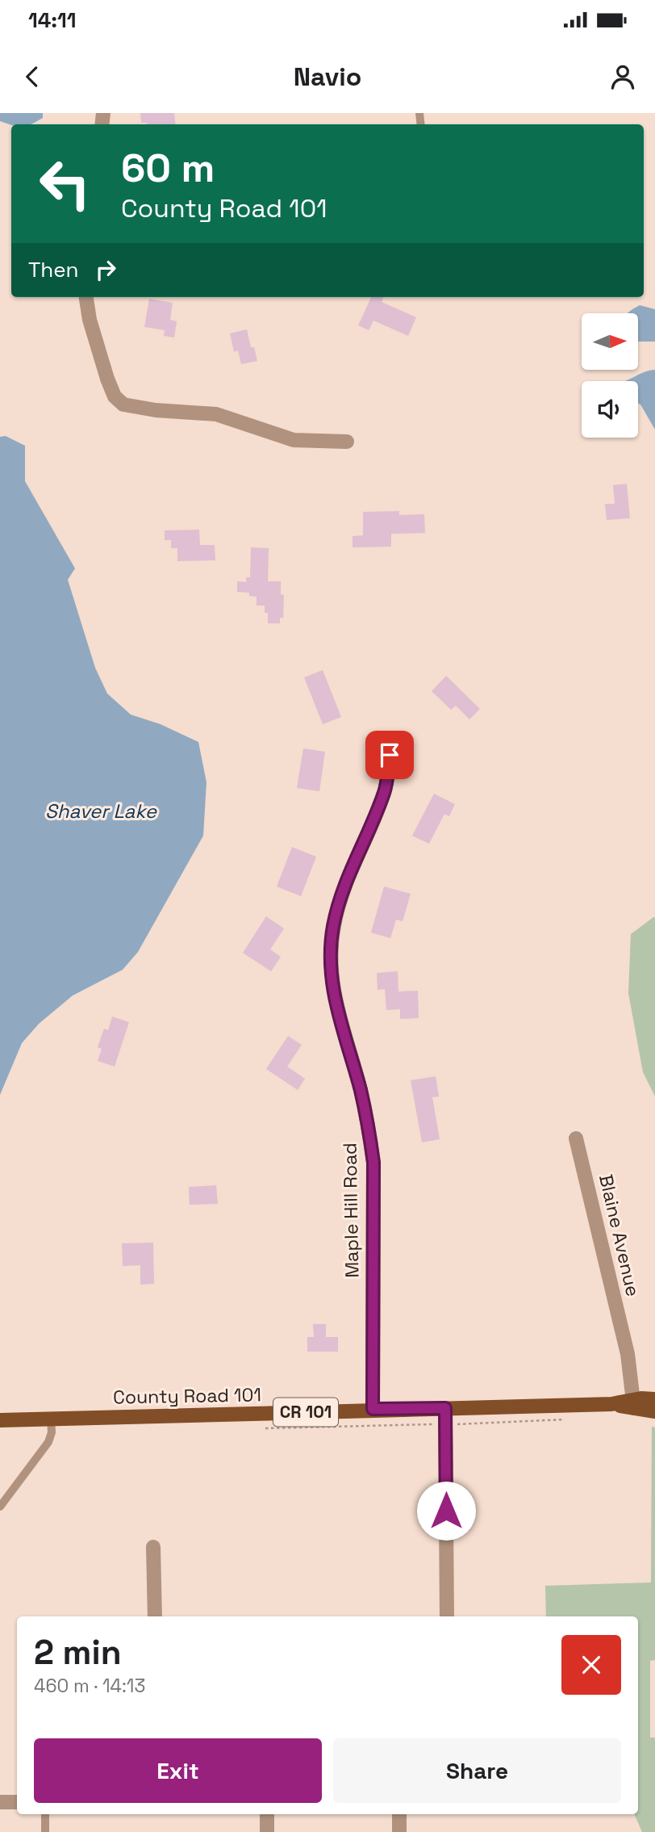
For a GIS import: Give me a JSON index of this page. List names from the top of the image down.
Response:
{
  "streets": {
    "main road": ["County Road 101", "CR 101"],
    "street": ["Maple Hill Road", "Blaine Avenue"]
  },
  "crossings": [
    ["Maple Hill Road", "County Road 101"],
    ["Blaine Avenue", "County Road 101"]
  ],
  "water": ["Shaver Lake"],
  "north": "right",
  "page": {
    "status": "14:11",
    "header": "Navio",
    "turn": ["60 m", "County Road 101"],
    "then": "Then",
    "heading": ["2 min", "460 m · 14:13"],
    "buttons": ["Exit", "Share"]
  }
}
